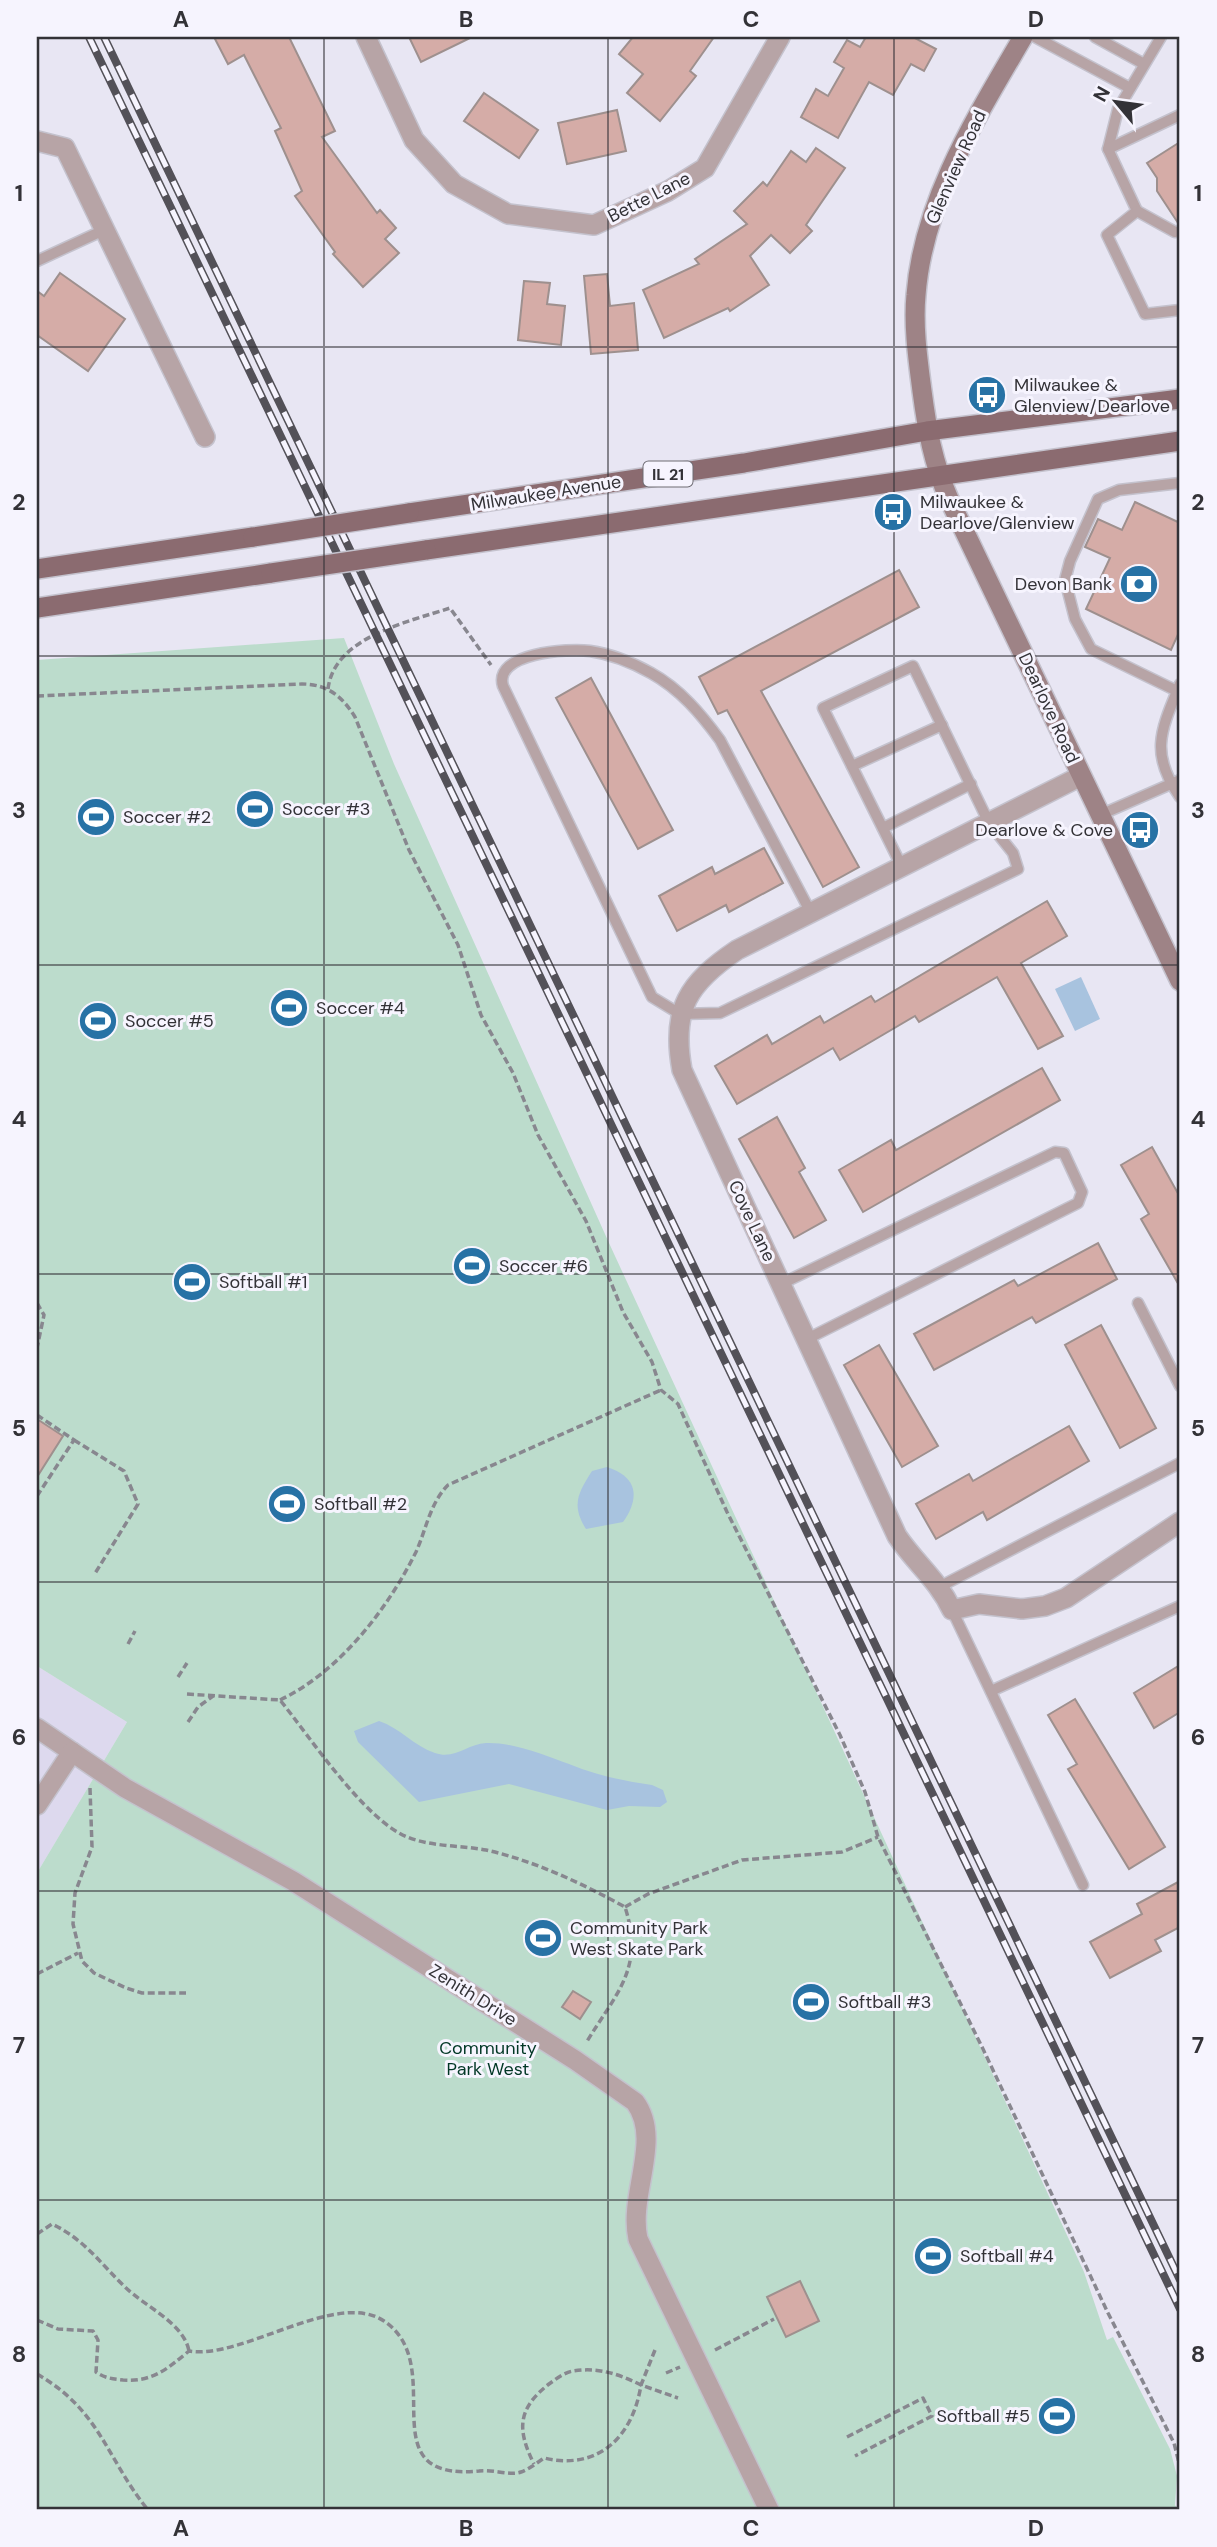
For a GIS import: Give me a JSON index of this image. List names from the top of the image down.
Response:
{
  "streets": {
    "main road": [
      "Glenview Road",
      "IL 21",
      "Milwaukee Avenue",
      "Dearlove Road"
    ],
    "street": ["Bette Lane", "Cove Lane", "Zenith Drive"]
  },
  "crossings": [
    ["Glenview Road", "Milwaukee Avenue"],
    ["Glenview Road", "Dearlove Road"],
    ["IL 21", "Dearlove Road"],
    ["Milwaukee Avenue", "Dearlove Road"],
    ["Dearlove Road", "Cove Lane"]
  ],
  "parks": ["Community Park West"],
  "places": {
    "bus stop": ["Milwaukee & Glenview/Dearlove", "Milwaukee & Dearlove/Glenview", "Dearlove & Cove"],
    "bank": ["Devon Bank"],
    "sports": [
      "Soccer #3",
      "Soccer #2",
      "Soccer #4",
      "Soccer #5",
      "Soccer #6",
      "Softball #1",
      "Softball #2",
      "Community Park West Skate Park",
      "Softball #3",
      "Softball #4",
      "Softball #5"
    ]
  },
  "north": "top left",
  "grid": {
    "columns": [
      "A",
      "B",
      "C",
      "D"
    ],
    "rows": [
      "1",
      "2",
      "3",
      "4",
      "5",
      "6",
      "7",
      "8"
    ]
  }
}
